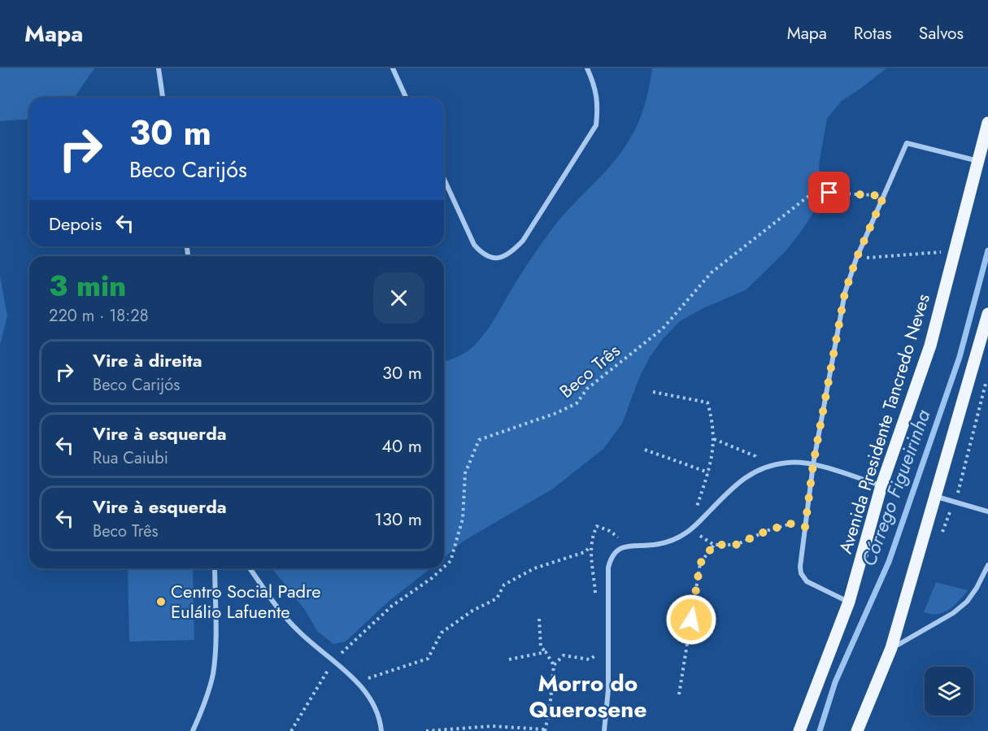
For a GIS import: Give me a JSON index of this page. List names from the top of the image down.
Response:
{
  "streets": {
    "main road": ["Avenida Presidente Tancredo Neves"],
    "path": ["Beco Três"]
  },
  "districts": ["Morro do Querosene"],
  "water": ["Córrego Figueirinha"],
  "places": ["Centro Social Padre Eulálio Lafuente"],
  "page": {
    "header": "Mapa",
    "nav": ["Mapa", "Rotas", "Salvos"],
    "turn": ["30 m", "Beco Carijós"],
    "then": "Depois",
    "heading": ["3 min", "220 m · 18:28"],
    "list": [
      {
        "name": "Vire à direita",
        "note": "Beco Carijós",
        "value": "30 m"
      },
      {
        "name": "Vire à esquerda",
        "note": "Rua Caiubi",
        "value": "40 m"
      },
      {
        "name": "Vire à esquerda",
        "note": "Beco Três",
        "value": "130 m"
      }
    ]
  }
}
